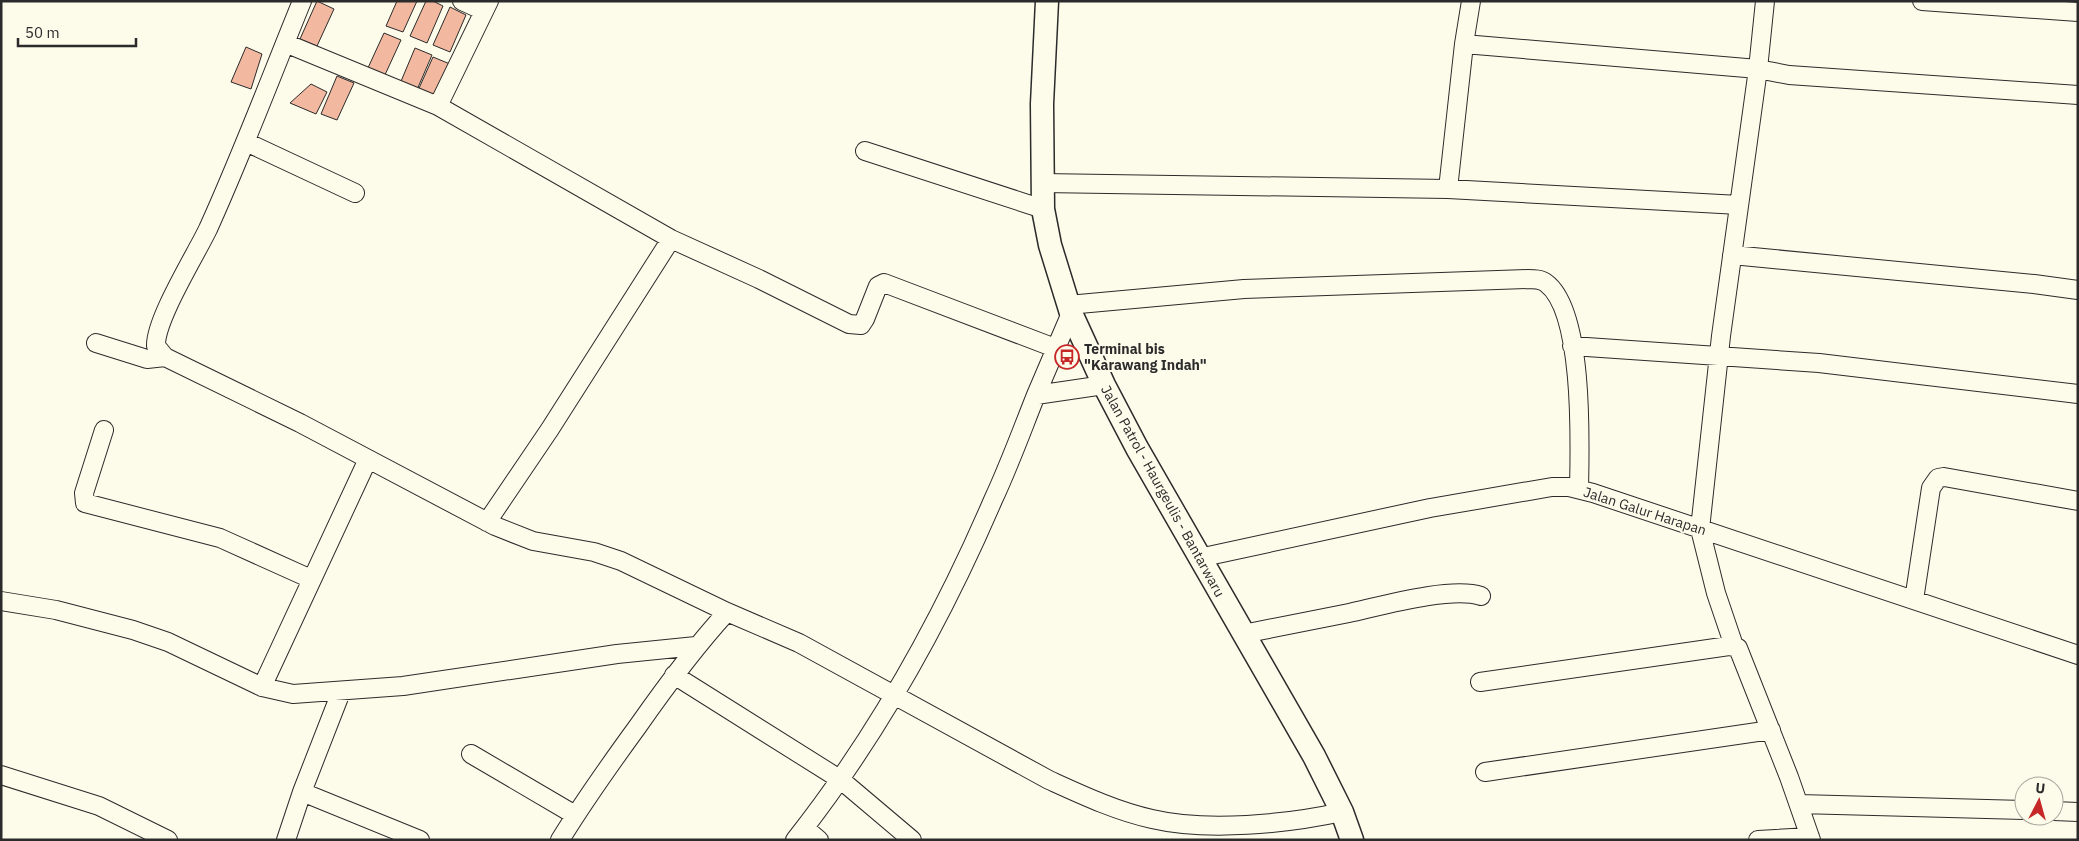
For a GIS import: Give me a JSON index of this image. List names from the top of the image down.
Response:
{
  "streets": {
    "main road": ["Jalan Patrol - Haurgeulis - Bantarwaru"],
    "street": ["Jalan Galur Harapan"]
  },
  "crossings": [
    ["Jalan Patrol - Haurgeulis - Bantarwaru", "Jalan Galur Harapan"]
  ],
  "places": {
    "bus stop": ["Terminal bis \"Karawang Indah\""]
  },
  "scale_bar": "50 m",
  "north": "top"
}
